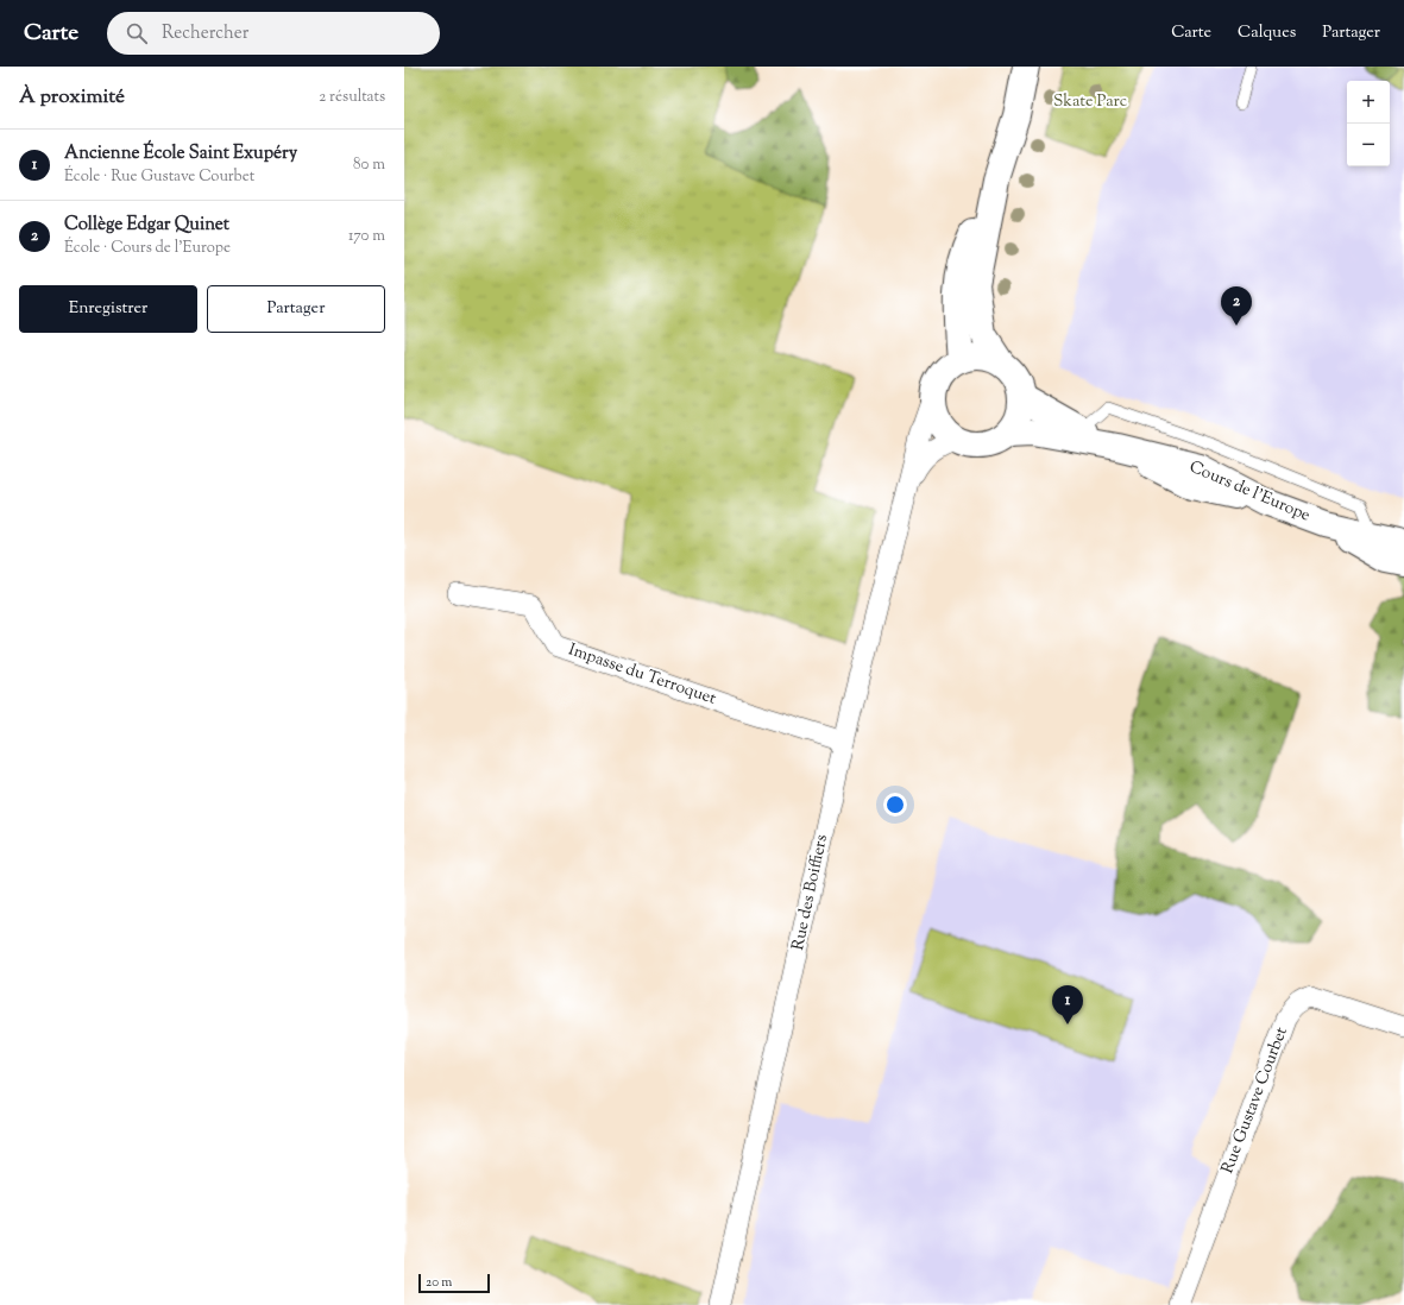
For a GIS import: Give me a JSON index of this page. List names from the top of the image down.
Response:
{
  "streets": {
    "street": [
      "Cours de l'Europe",
      "Impasse du Terroquet",
      "Rue des Boiffiers",
      "Rue Gustave Courbet"
    ]
  },
  "crossings": [
    ["Cours de l'Europe", "Rue des Boiffiers"],
    ["Impasse du Terroquet", "Rue des Boiffiers"]
  ],
  "parks": ["Skate Parc"],
  "scale_bar": "20 m",
  "page": {
    "header": "Carte",
    "search": "Rechercher",
    "nav": ["Carte", "Calques", "Partager"],
    "heading": ["À proximité", "2 résultats"],
    "map_buttons": ["+", "−"],
    "list": [
      {
        "mark": "1",
        "name": "Ancienne École Saint Exupéry",
        "note": "École · Rue Gustave Courbet",
        "value": "80 m"
      },
      {
        "mark": "2",
        "name": "Collège Edgar Quinet",
        "note": "École · Cours de l'Europe",
        "value": "170 m"
      }
    ],
    "buttons": ["Enregistrer", "Partager"],
    "pins": ["2", "1"],
    "scale": "20 m"
  }
}
